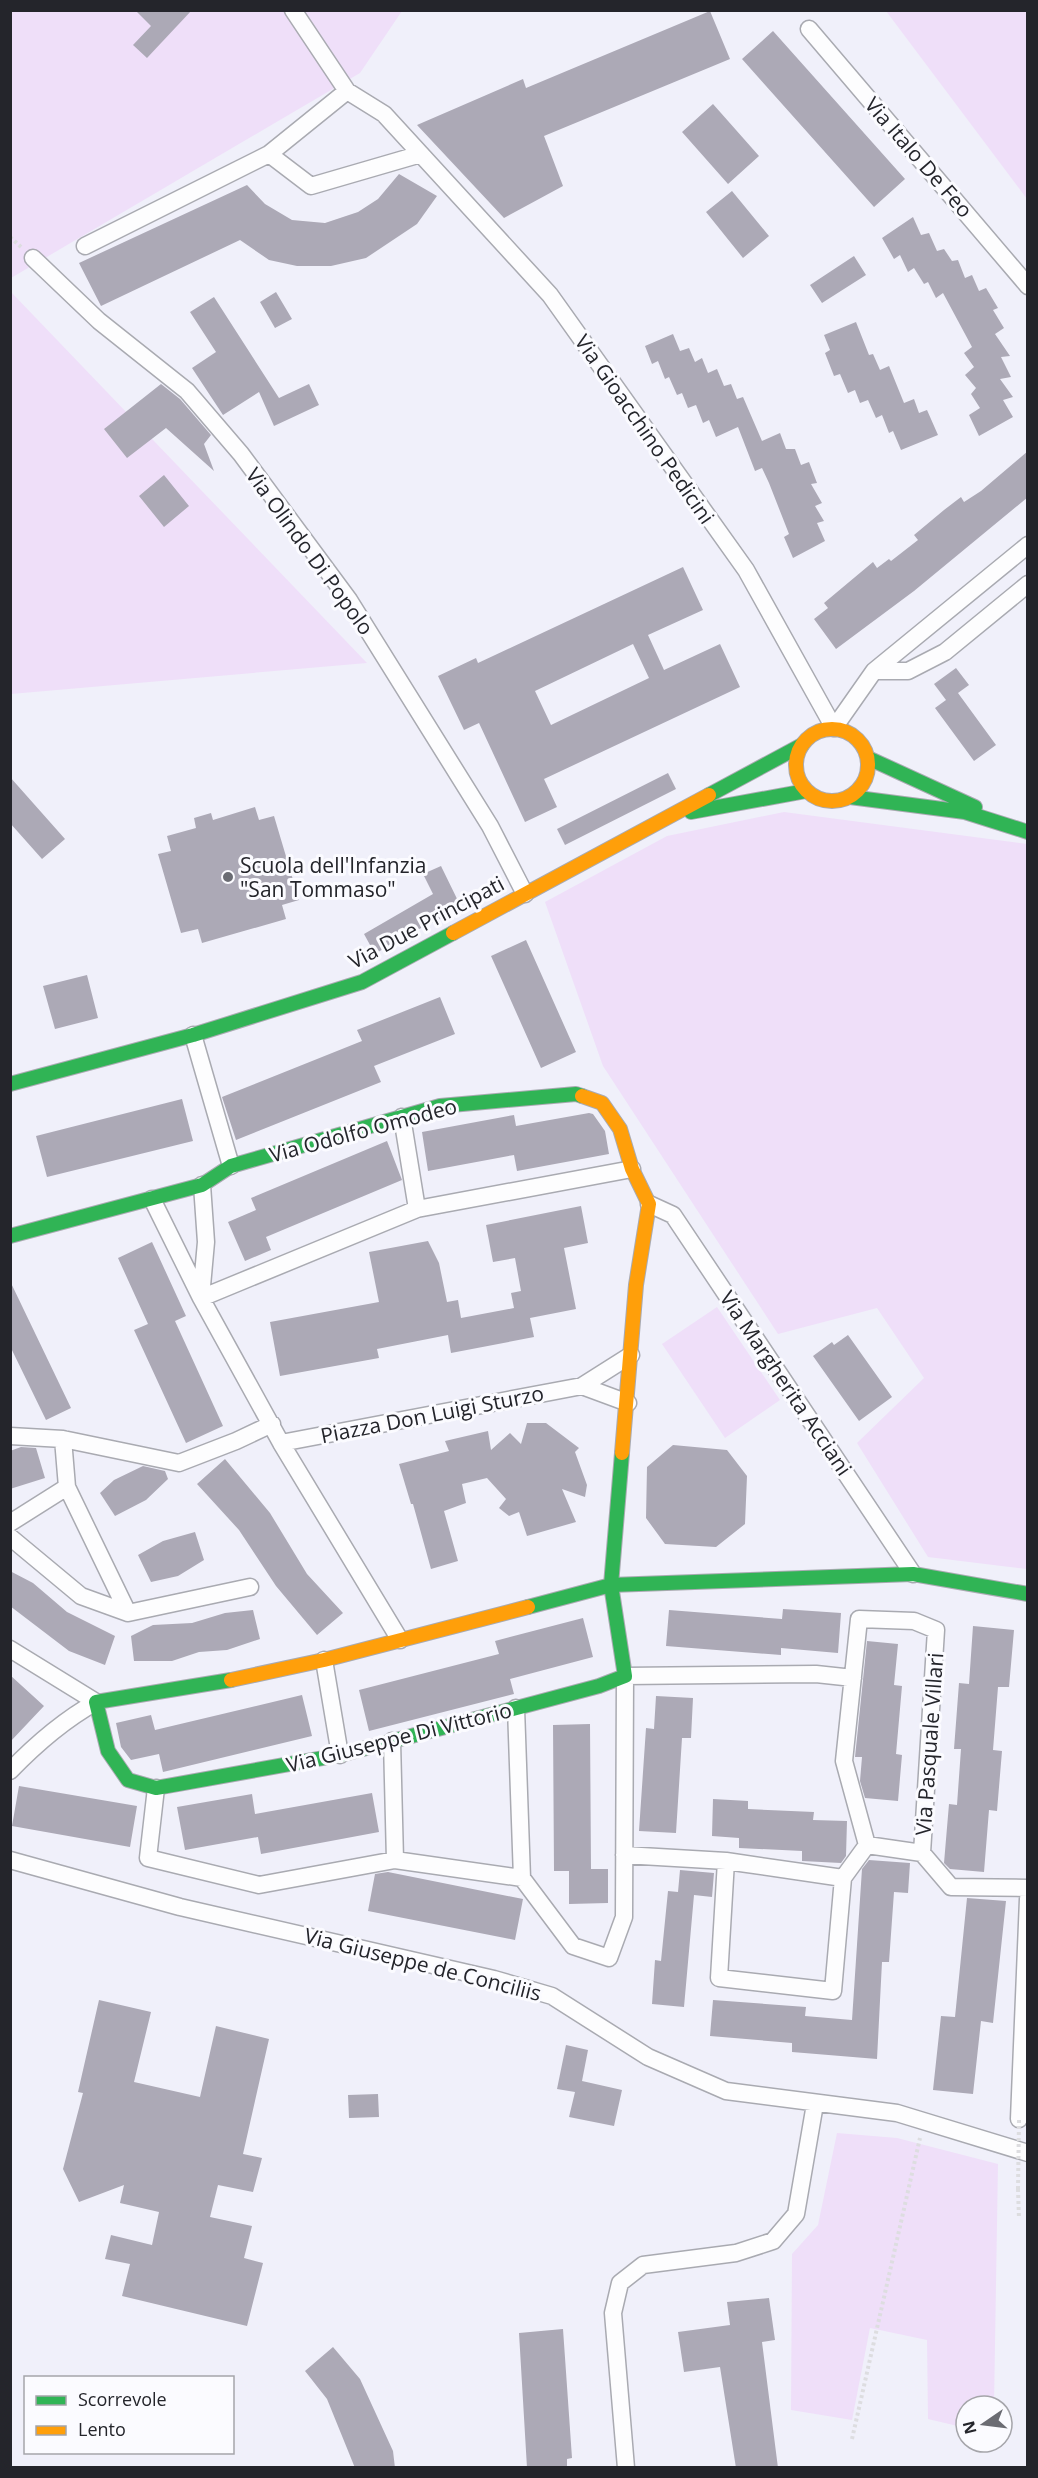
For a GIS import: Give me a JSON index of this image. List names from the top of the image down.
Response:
{
  "streets": {
    "street": [
      "Via Italo De Feo",
      "Via Gioacchino Pedicini",
      "Via Olindo Di Popolo",
      "Via Due Principati",
      "Via Odolfo Omodeo",
      "Via Margherita Acciani",
      "Piazza Don Luigi Sturzo",
      "Via Giuseppe Di Vittorio",
      "Via Pasquale Villari",
      "Via Giuseppe de Conciliis"
    ]
  },
  "crossings": [
    ["Via Gioacchino Pedicini", "Via Due Principati"],
    ["Via Olindo Di Popolo", "Via Due Principati"]
  ],
  "places": ["Scuola dell'Infanzia \"San Tommaso\""],
  "legend": ["Scorrevole", "Lento"],
  "north": "left"
}
